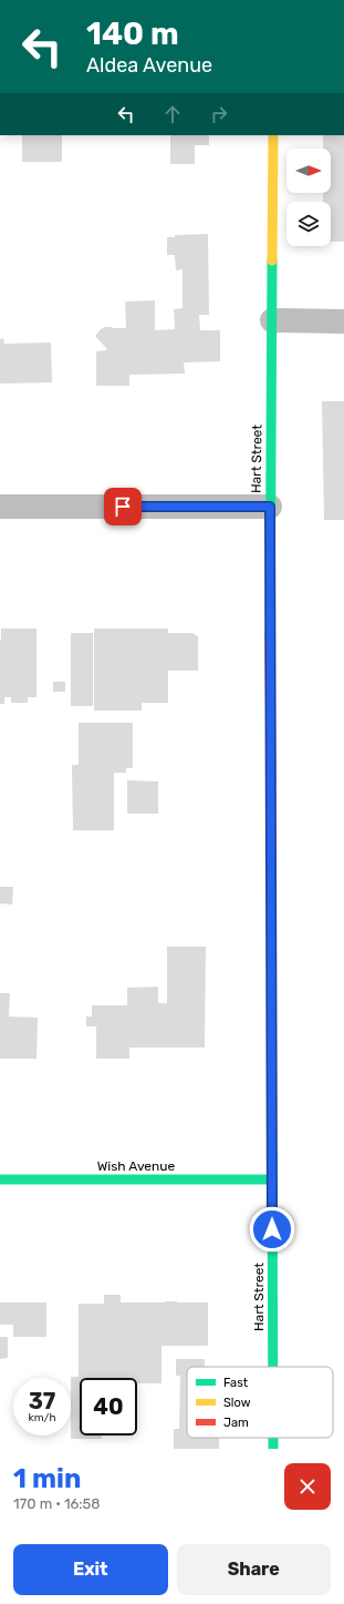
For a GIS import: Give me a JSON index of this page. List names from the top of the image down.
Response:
{
  "streets": {
    "street": ["Hart Street", "Wish Avenue"]
  },
  "crossings": [
    ["Hart Street", "Wish Avenue"]
  ],
  "legend": ["Fast", "Slow", "Jam"],
  "north": "right",
  "page": {
    "turn": ["140 m", "Aldea Avenue"],
    "speed": "37 km/h",
    "limit": "40",
    "heading": ["1 min", "170 m · 16:58"],
    "buttons": ["Exit", "Share"]
  }
}
